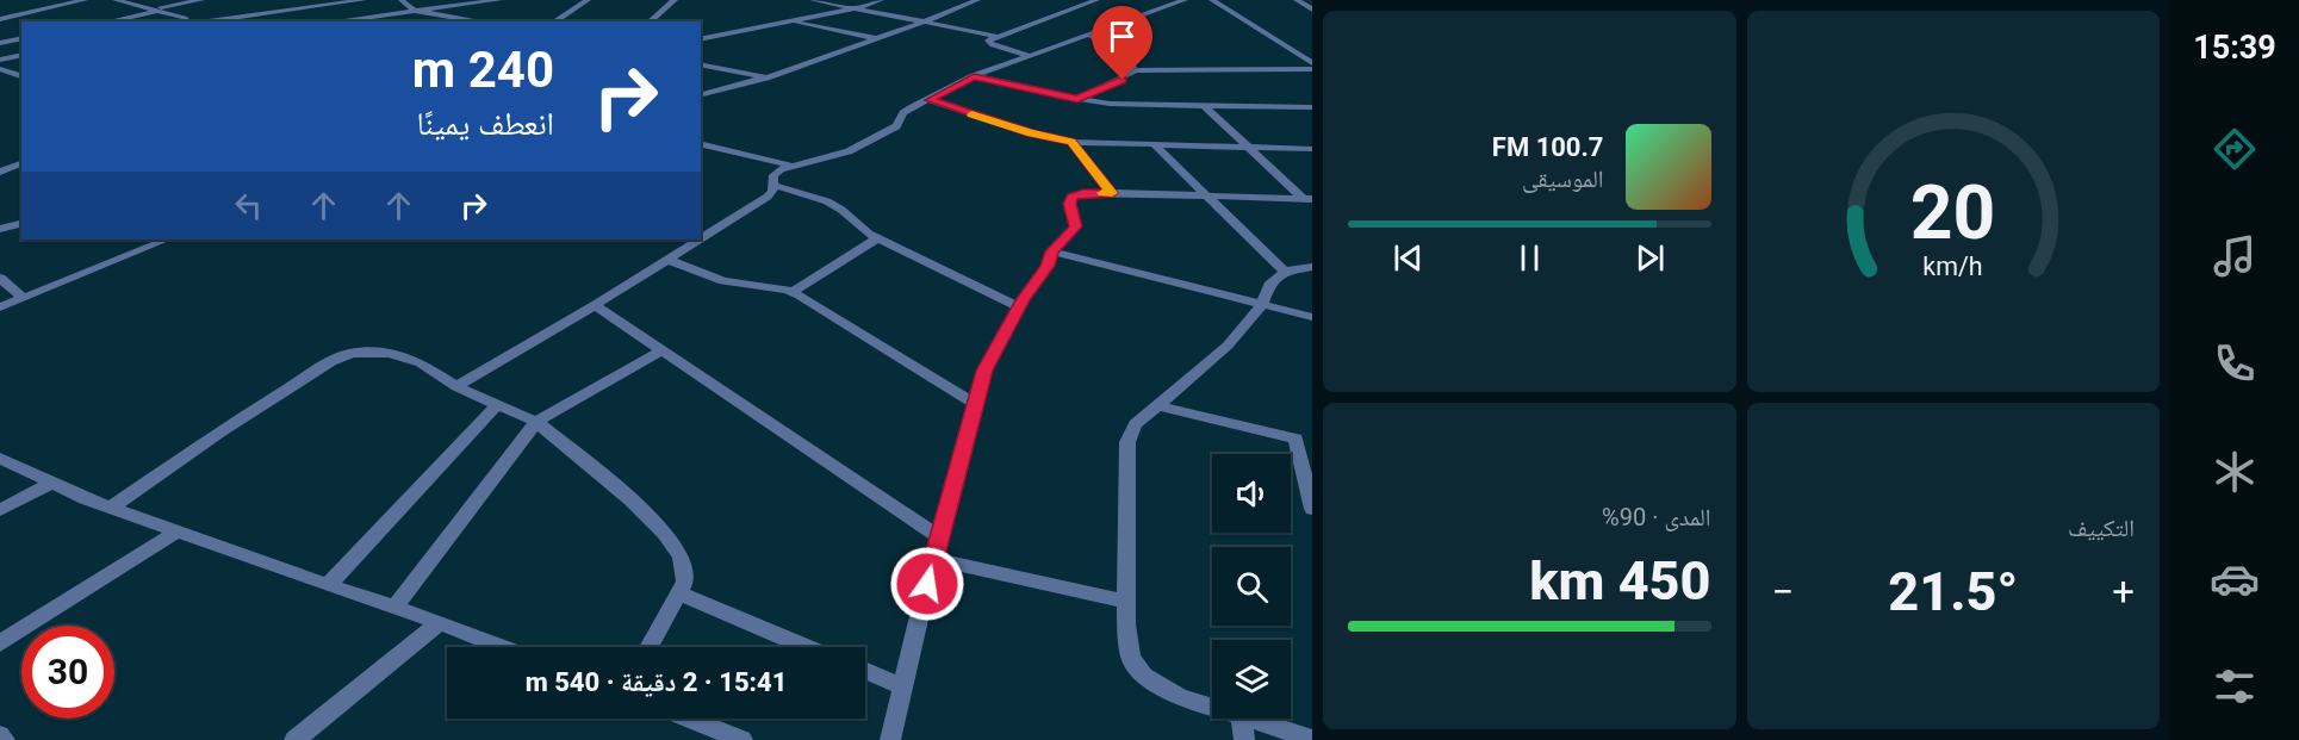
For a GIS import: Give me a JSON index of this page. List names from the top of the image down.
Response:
{
  "page": {
    "tabs": "15:39",
    "turn": ["240 m", "انعطف يمينًا"],
    "song": ["100.7 FM", "الموسيقى"],
    "tile": [
      "التكييف",
      ["المدى · 90%", "450 km"]
    ],
    "heat": ["−", "21.5°", "+"],
    "limit": "30",
    "trip": "15:41 · 2 دقيقة · 540 m",
    "gauge": ["20", "km/h"]
  }
}
